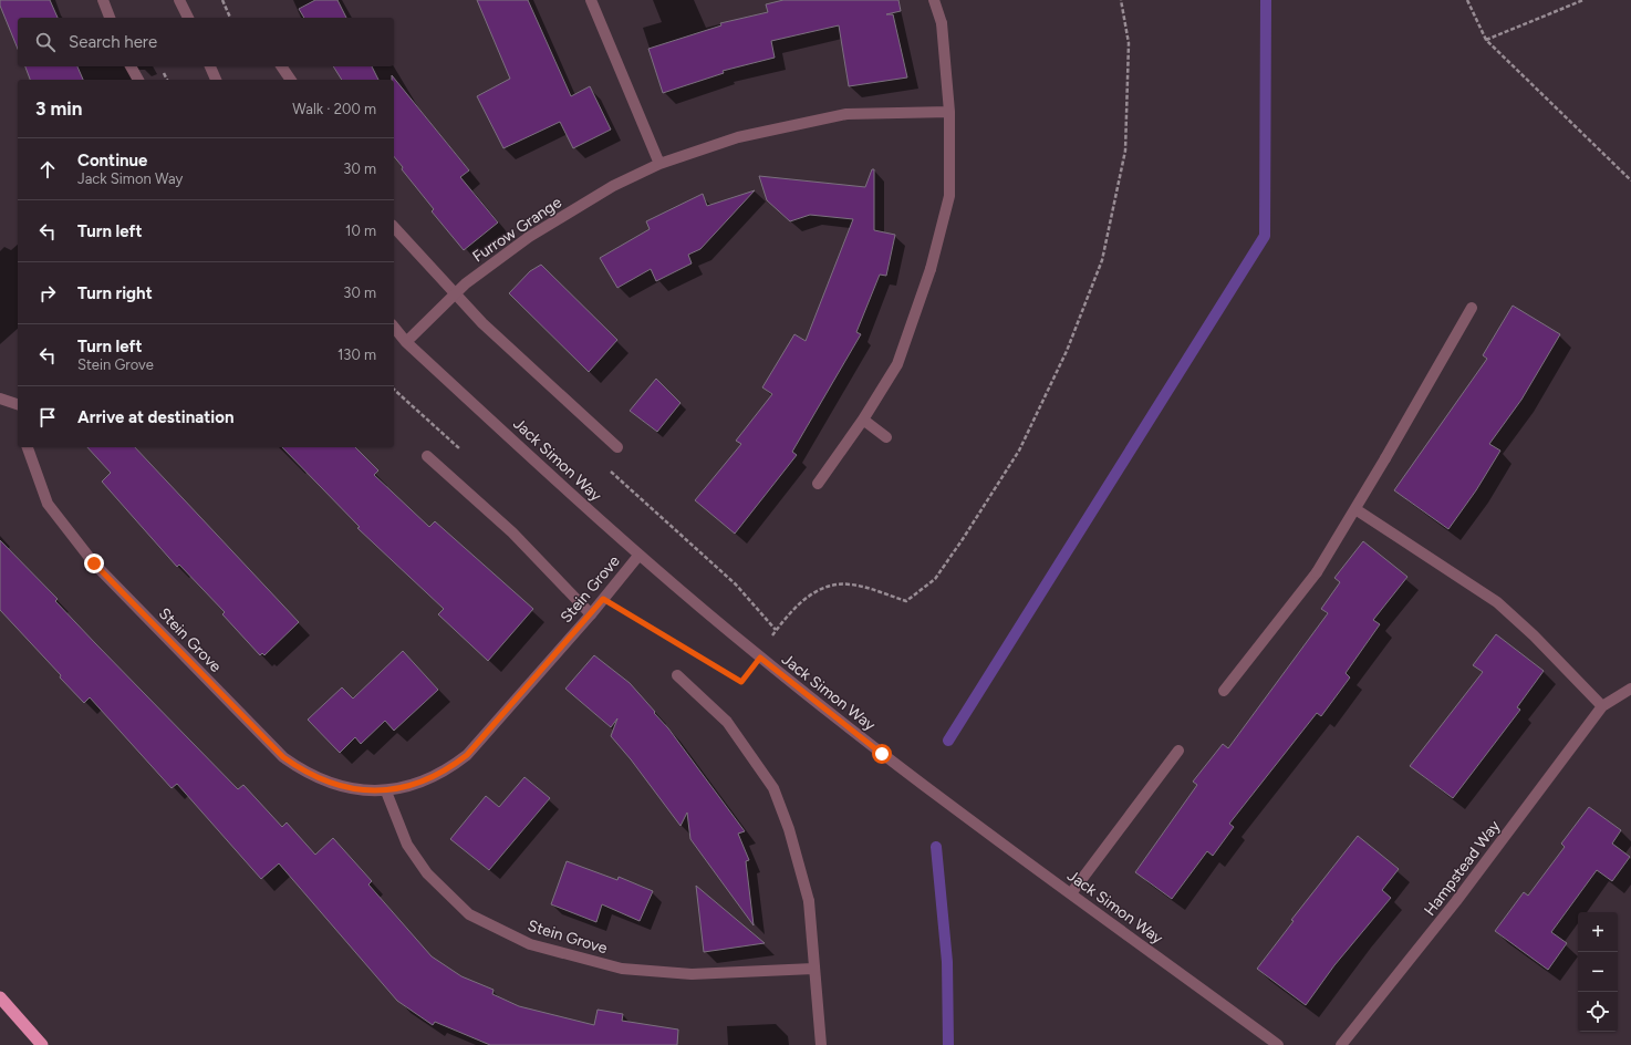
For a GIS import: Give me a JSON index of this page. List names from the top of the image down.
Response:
{
  "streets": {
    "street": [
      "Furrow Grange",
      "Jack Simon Way",
      "Stein Grove",
      "Hampstead Way"
    ]
  },
  "crossings": [
    ["Furrow Grange", "Jack Simon Way"],
    ["Jack Simon Way", "Stein Grove"]
  ],
  "page": {
    "search": "Search here",
    "heading": ["3 min", "Walk · 200 m"],
    "list": [
      ["Continue", "Jack Simon Way", "30 m"],
      ["Turn left", "10 m"],
      ["Turn right", "30 m"],
      ["Turn left", "Stein Grove", "130 m"],
      "Arrive at destination"
    ],
    "map_buttons": ["+", "−"]
  }
}
